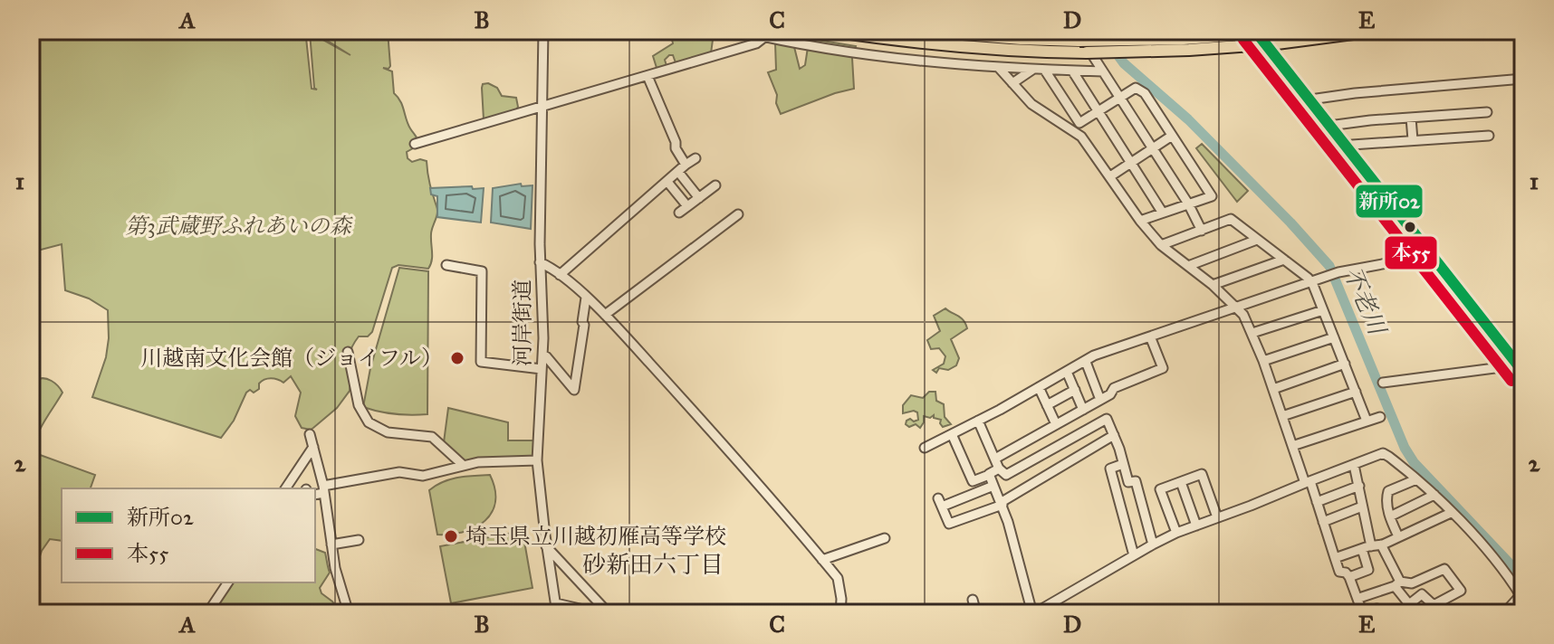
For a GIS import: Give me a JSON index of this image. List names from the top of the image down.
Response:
{
  "streets": {
    "street": ["河岸街道"]
  },
  "districts": ["砂新田六丁目"],
  "water": ["不老川"],
  "parks": ["第3武蔵野ふれあいの森"],
  "places": ["川越南文化会館（ジョイフル）", "埼玉県立川越初雁高等学校"],
  "lines": ["transit line 新所02", "transit line 本55"],
  "legend": ["新所02", "本55"],
  "grid": {
    "columns": [
      "A",
      "B",
      "C",
      "D",
      "E"
    ],
    "rows": ["1", "2"]
  }
}
